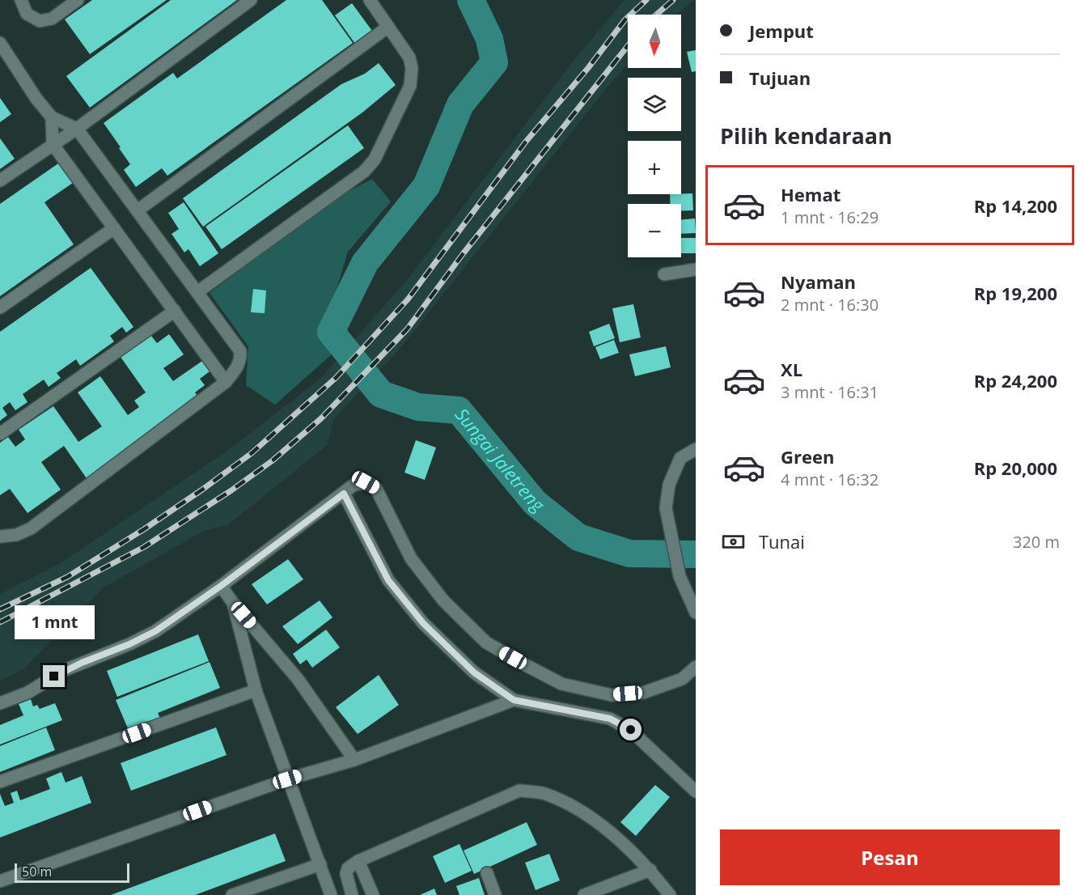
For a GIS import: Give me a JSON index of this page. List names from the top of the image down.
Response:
{
  "water": ["Sungai Jaletreng"],
  "scale_bar": "50 m",
  "north": "bottom",
  "page": {
    "banner": ["Jemput", "Tujuan"],
    "map_buttons": ["+", "−"],
    "heading": "Pilih kendaraan",
    "list": [
      {
        "name": "Hemat",
        "note": "1 mnt · 16:29",
        "value": "Rp 14,200"
      },
      {
        "name": "Nyaman",
        "note": "2 mnt · 16:30",
        "value": "Rp 19,200"
      },
      {
        "name": "XL",
        "note": "3 mnt · 16:31",
        "value": "Rp 24,200"
      },
      {
        "name": "Green",
        "note": "4 mnt · 16:32",
        "value": "Rp 20,000"
      }
    ],
    "pay": ["Tunai", "320 m"],
    "bubble": "1 mnt",
    "buttons": "Pesan",
    "scale": "50 m"
  }
}
